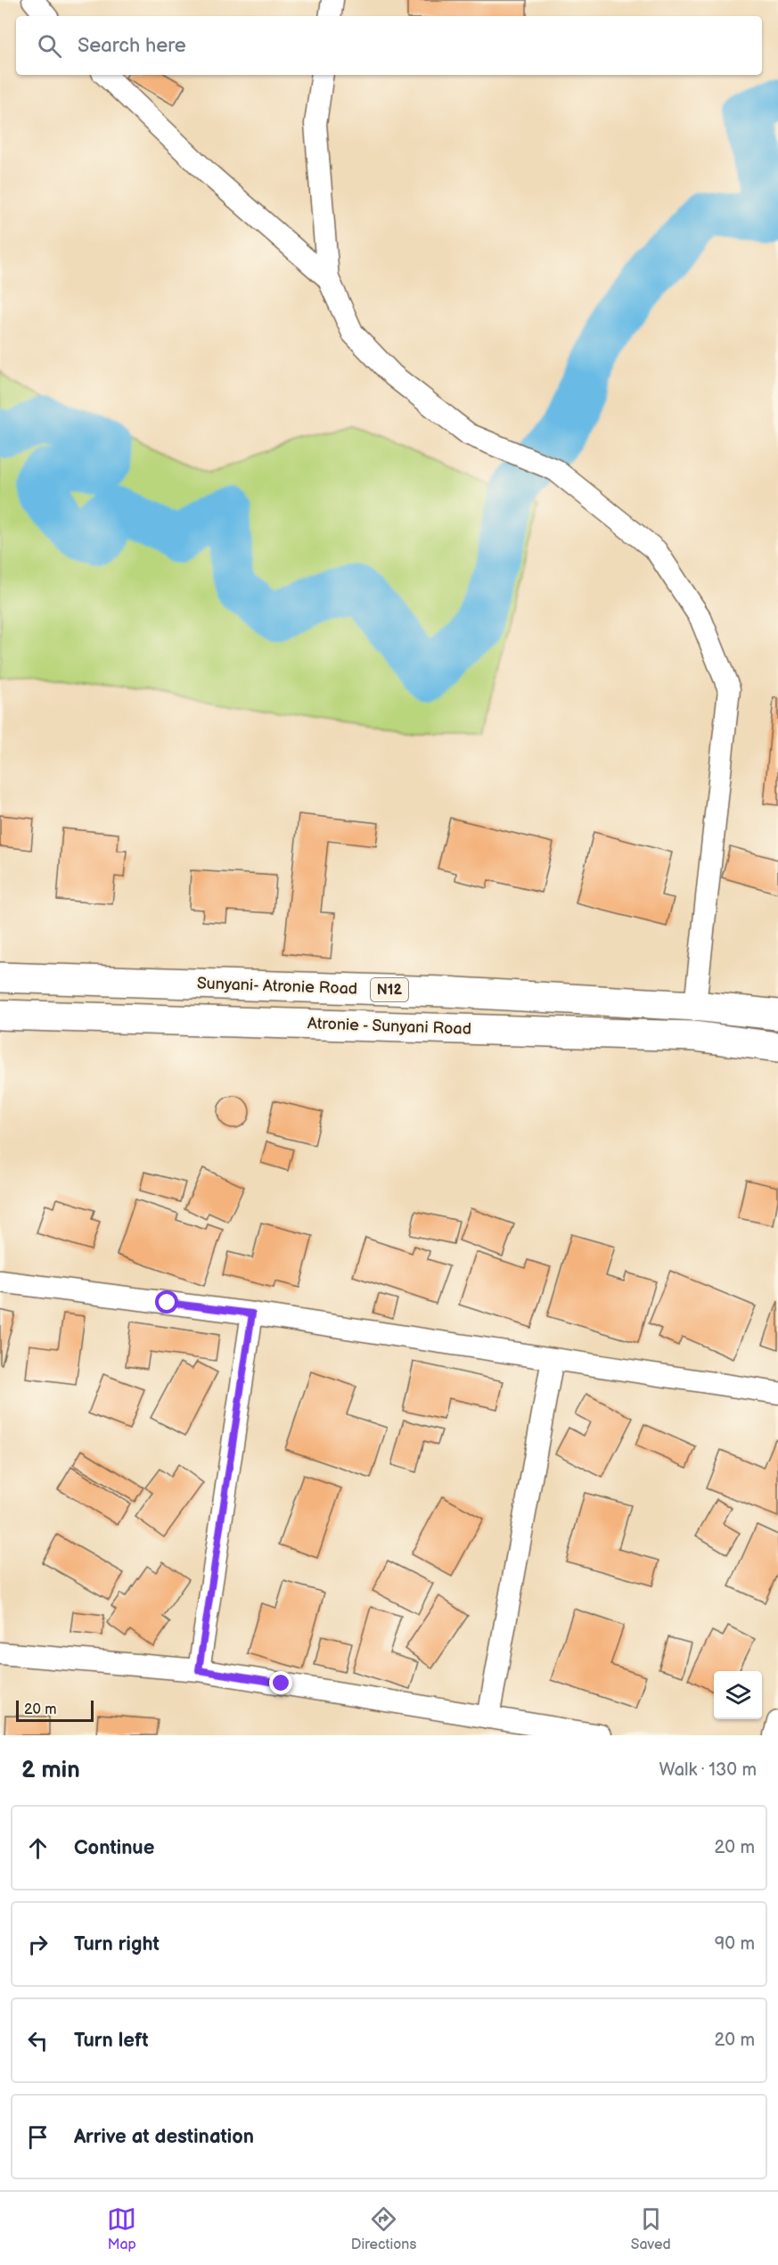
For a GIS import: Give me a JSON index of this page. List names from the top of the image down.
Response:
{
  "streets": {
    "highway": ["Sunyani- Atronie Road", "N12", "Atronie - Sunyani Road"]
  },
  "scale_bar": "20 m",
  "page": {
    "search": "Search here",
    "scale": "20 m",
    "heading": ["2 min", "Walk · 130 m"],
    "list": [
      ["Continue", "20 m"],
      ["Turn right", "90 m"],
      ["Turn left", "20 m"],
      "Arrive at destination"
    ],
    "nav": ["Map", "Directions", "Saved"]
  }
}
